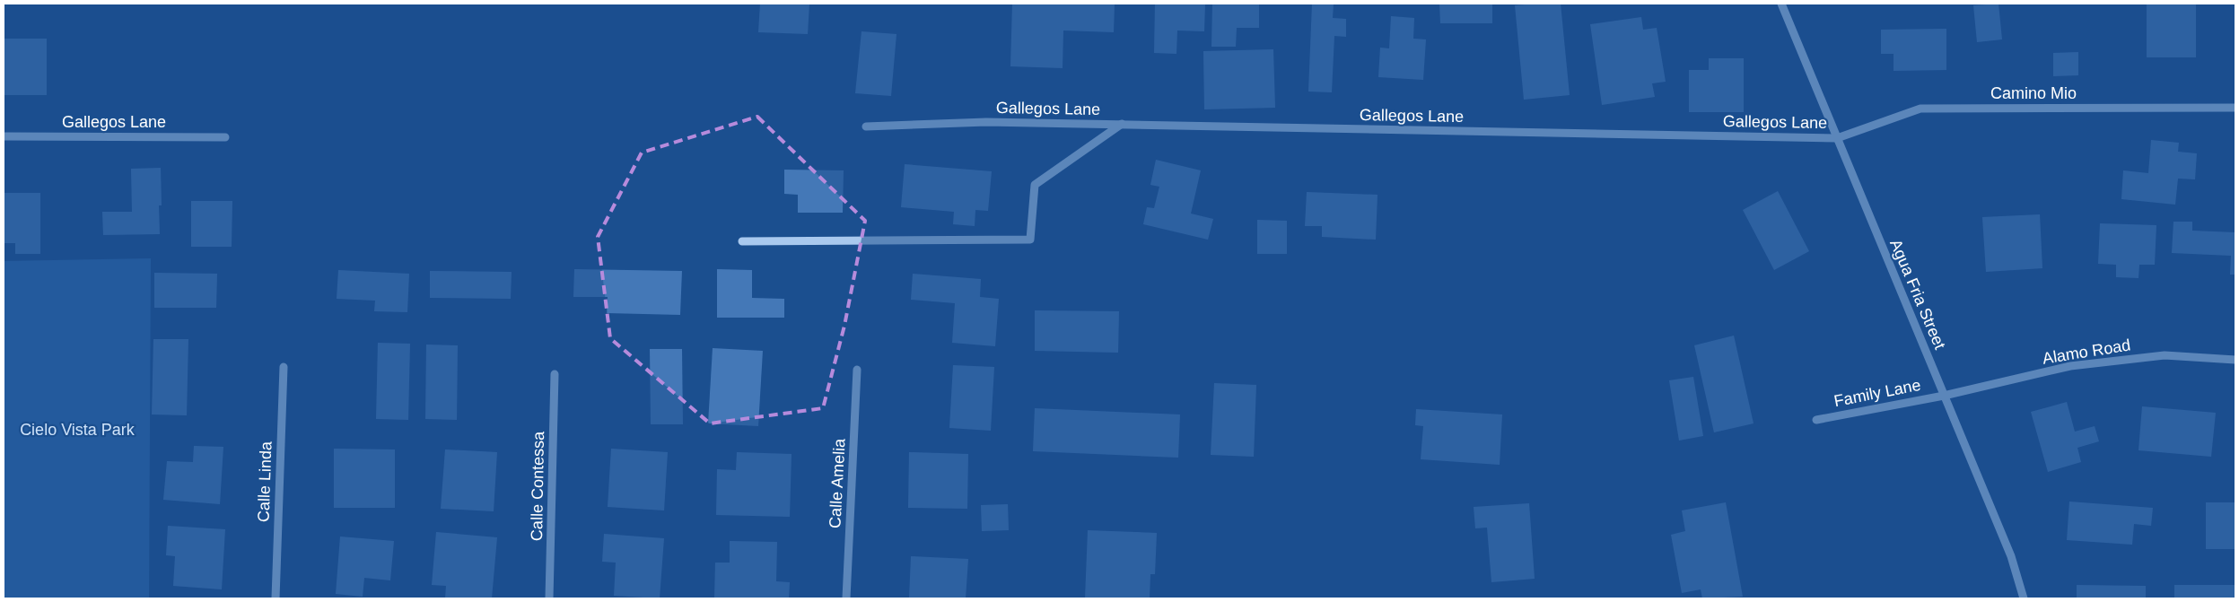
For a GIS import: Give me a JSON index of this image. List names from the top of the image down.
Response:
{
  "streets": {
    "street": [
      "Camino Mio",
      "Gallegos Lane",
      "Agua Fria Street",
      "Alamo Road",
      "Family Lane",
      "Calle Linda",
      "Calle Amelia",
      "Calle Contessa"
    ]
  },
  "crossings": [
    ["Camino Mio", "Gallegos Lane"],
    ["Camino Mio", "Agua Fria Street"],
    ["Gallegos Lane", "Agua Fria Street"],
    ["Agua Fria Street", "Alamo Road"],
    ["Agua Fria Street", "Family Lane"],
    ["Alamo Road", "Family Lane"]
  ],
  "parks": ["Cielo Vista Park"]
}
